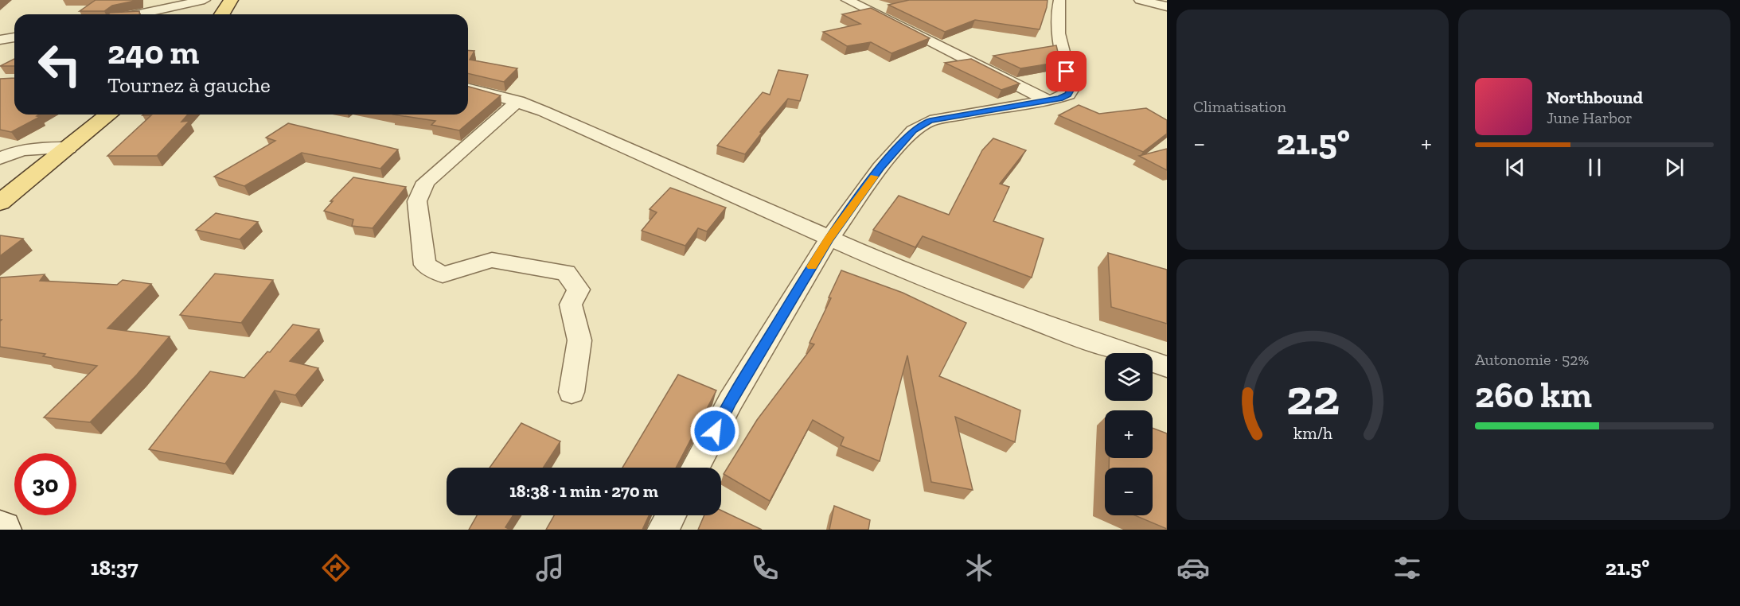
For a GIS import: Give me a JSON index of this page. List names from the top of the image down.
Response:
{
  "page": {
    "tile": [
      "Climatisation",
      ["Autonomie · 52%", "260 km"]
    ],
    "turn": ["240 m", "Tournez à gauche"],
    "song": ["Northbound", "June Harbor"],
    "heat": ["−", "21.5°", "+"],
    "map_buttons": ["+", "−"],
    "limit": "30",
    "trip": "18:38 · 1 min · 270 m",
    "tabs": ["18:37", "21.5°"],
    "gauge": ["22", "km/h"]
  }
}
